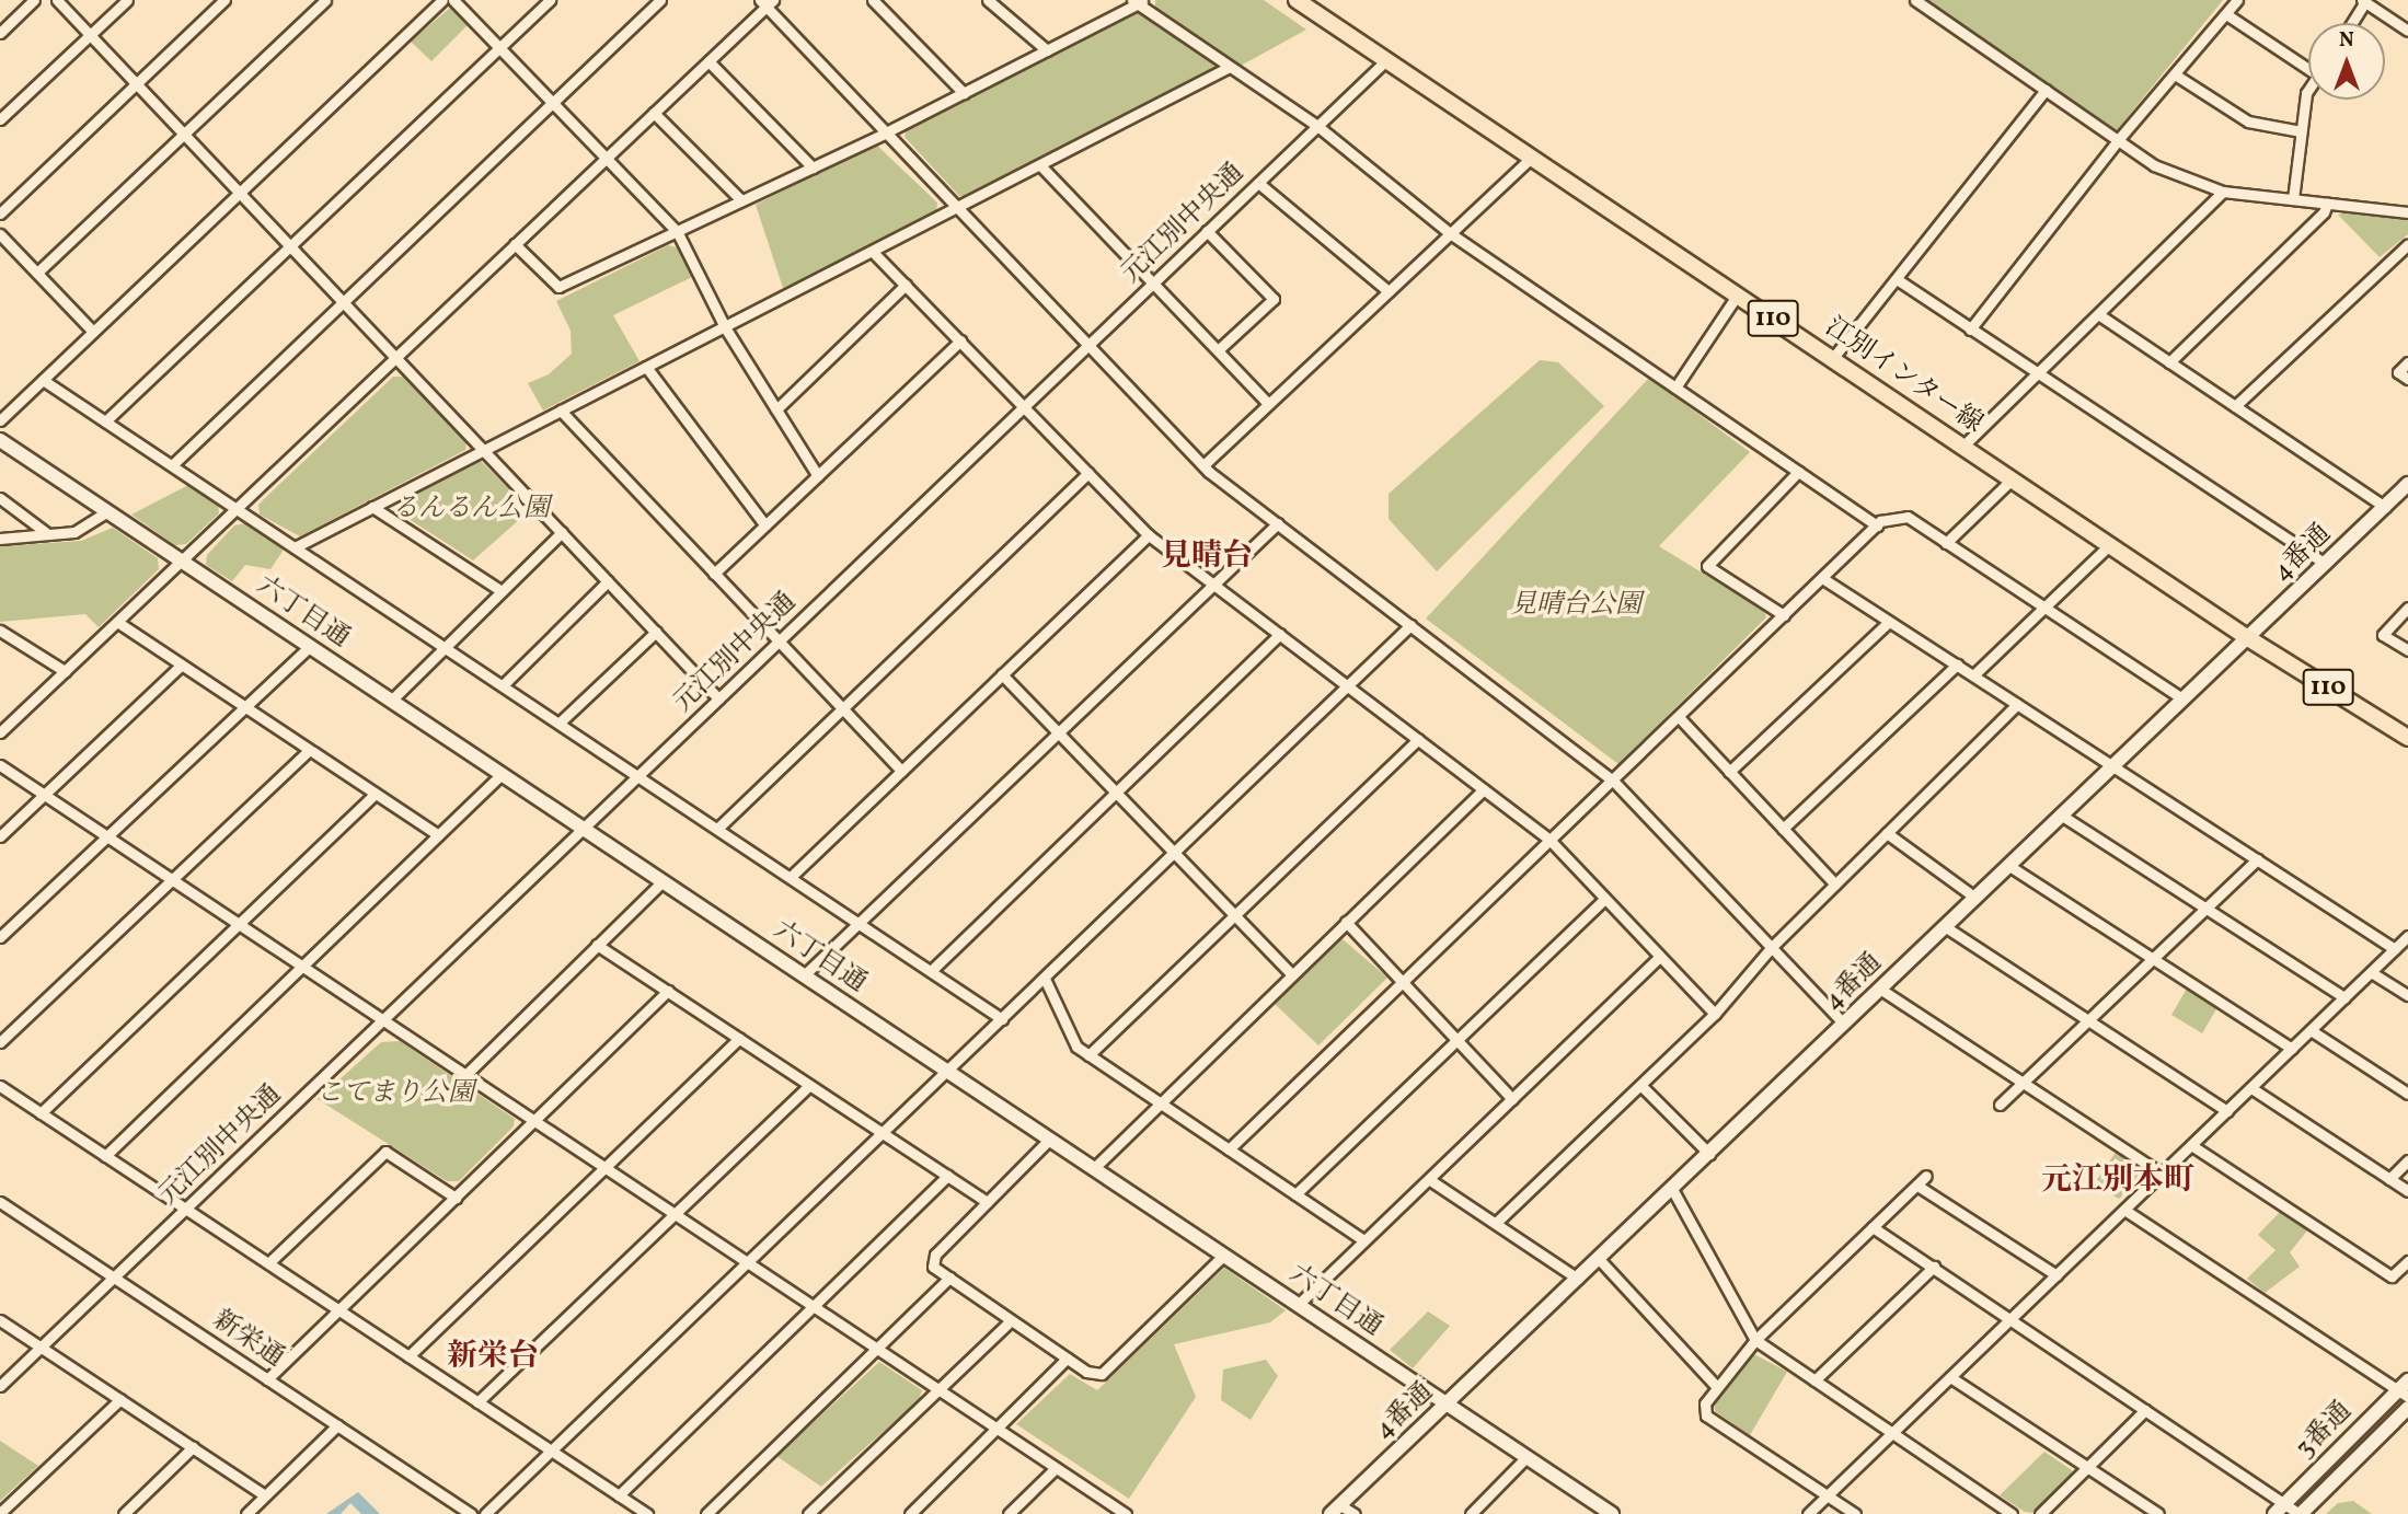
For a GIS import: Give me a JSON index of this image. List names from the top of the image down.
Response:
{
  "streets": {
    "main road": ["110", "江別インター線"],
    "street": [
      "元江別中央通",
      "4番通",
      "六丁目通",
      "新栄通",
      "3番通"
    ]
  },
  "crossings": [
    ["元江別中央通", "江別インター線"],
    ["元江別中央通", "六丁目通"],
    ["元江別中央通", "新栄通"],
    ["江別インター線", "4番通"],
    ["4番通", "六丁目通"]
  ],
  "districts": ["見晴台", "元江別本町", "新栄台"],
  "parks": ["るんるん公園", "見晴台公園", "こてまり公園"],
  "north": "top"
}
